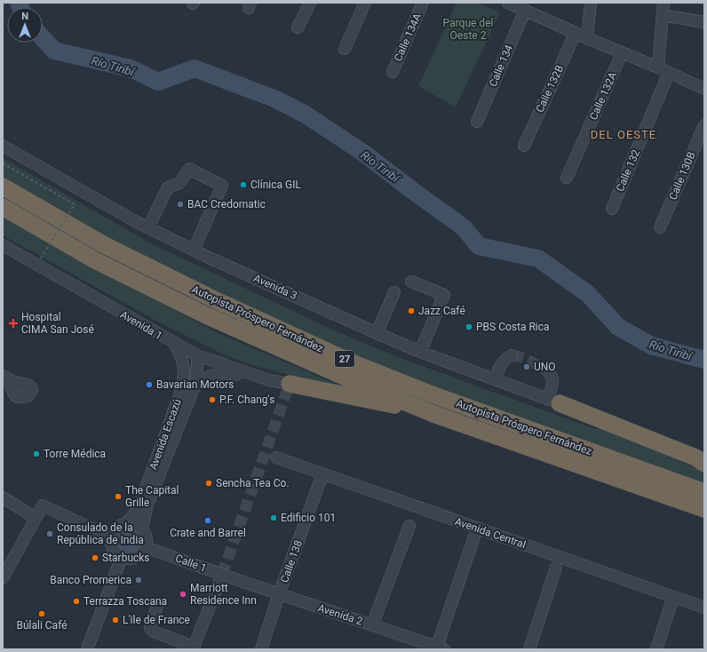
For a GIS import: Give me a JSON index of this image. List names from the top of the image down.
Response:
{
  "streets": {
    "highway": ["Autopista Próspero Fernández", "27"],
    "street": [
      "Calle 134A",
      "Calle 134",
      "Calle 132B",
      "Calle 132A",
      "Calle 132",
      "Calle 130B",
      "Avenida 3",
      "Avenida 1",
      "Avenida Escazú",
      "Avenida Central",
      "Calle 138",
      "Calle 1",
      "Avenida 2"
    ]
  },
  "crossings": [
    ["Avenida 1", "Avenida Escazú"],
    ["Avenida Escazú", "Calle 1"],
    ["Avenida Central", "Calle 138"],
    ["Calle 138", "Avenida 2"],
    ["Calle 1", "Avenida 2"]
  ],
  "districts": ["DEL OESTE"],
  "water": ["Río Tiribí"],
  "parks": ["Parque del Oeste 2"],
  "places": {
    "other": [
      "Clínica GIL",
      "BAC Credomatic",
      "Jazz Café",
      "PBS Costa Rica",
      "UNO",
      "Bavarian Motors",
      "P.F. Chang's",
      "Torre Médica",
      "Sencha Tea Co.",
      "The Capital Grille",
      "Edificio 101",
      "Crate and Barrel",
      "Consulado de la República de India",
      "Starbucks",
      "Banco Promerica",
      "Marriott Residence Inn",
      "Terrazza Toscana",
      "Búlali Café",
      "L'ile de France"
    ],
    "health": ["Hospital CIMA San José"]
  },
  "north": "top"
}
